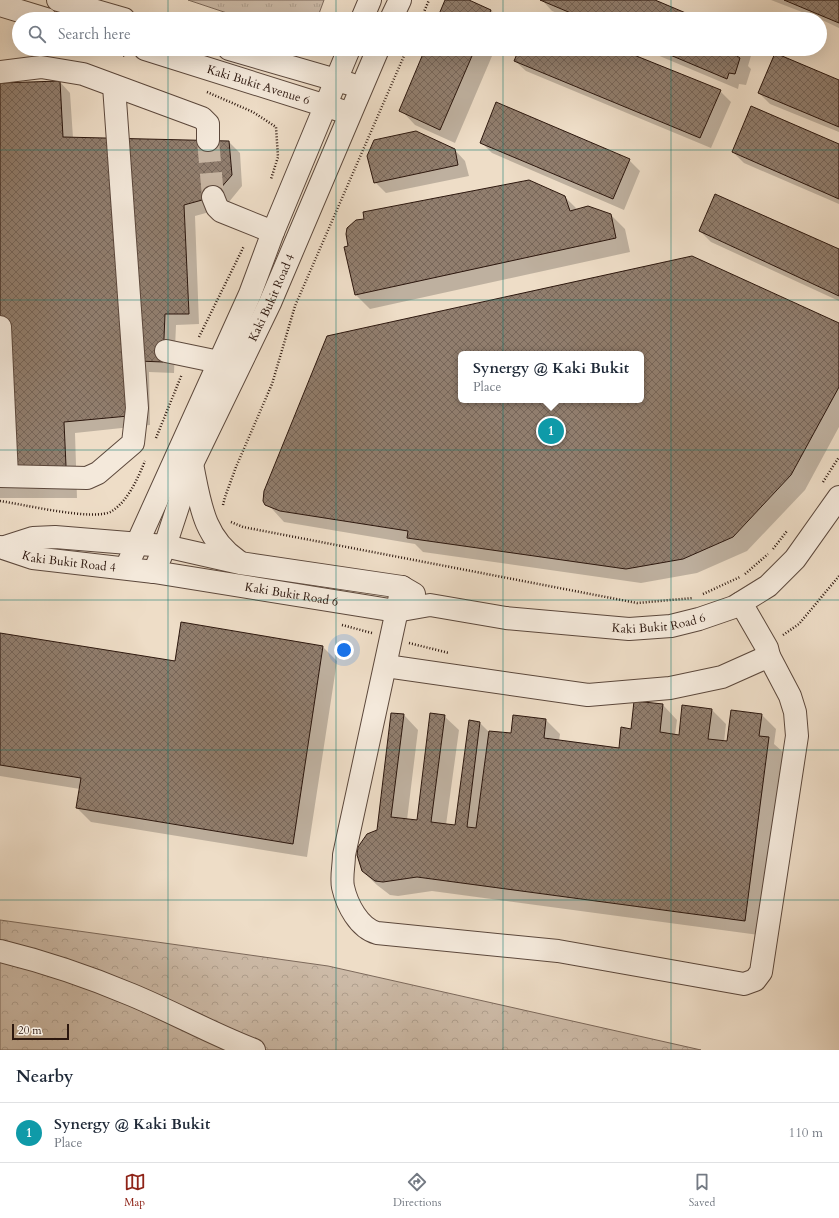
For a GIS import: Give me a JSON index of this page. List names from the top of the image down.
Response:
{
  "streets": {
    "street": ["Kaki Bukit Avenue 6", "Kaki Bukit Road 4", "Kaki Bukit Road 6"]
  },
  "crossings": [
    ["Kaki Bukit Avenue 6", "Kaki Bukit Road 4"],
    ["Kaki Bukit Road 4", "Kaki Bukit Road 6"]
  ],
  "scale_bar": "20 m",
  "page": {
    "search": "Search here",
    "popup": ["Synergy @ Kaki Bukit", "Place"],
    "pins": "1",
    "scale": "20 m",
    "heading": "Nearby",
    "list": [
      {
        "mark": "1",
        "name": "Synergy @ Kaki Bukit",
        "note": "Place",
        "value": "110 m"
      }
    ],
    "nav": ["Map", "Directions", "Saved"]
  }
}
